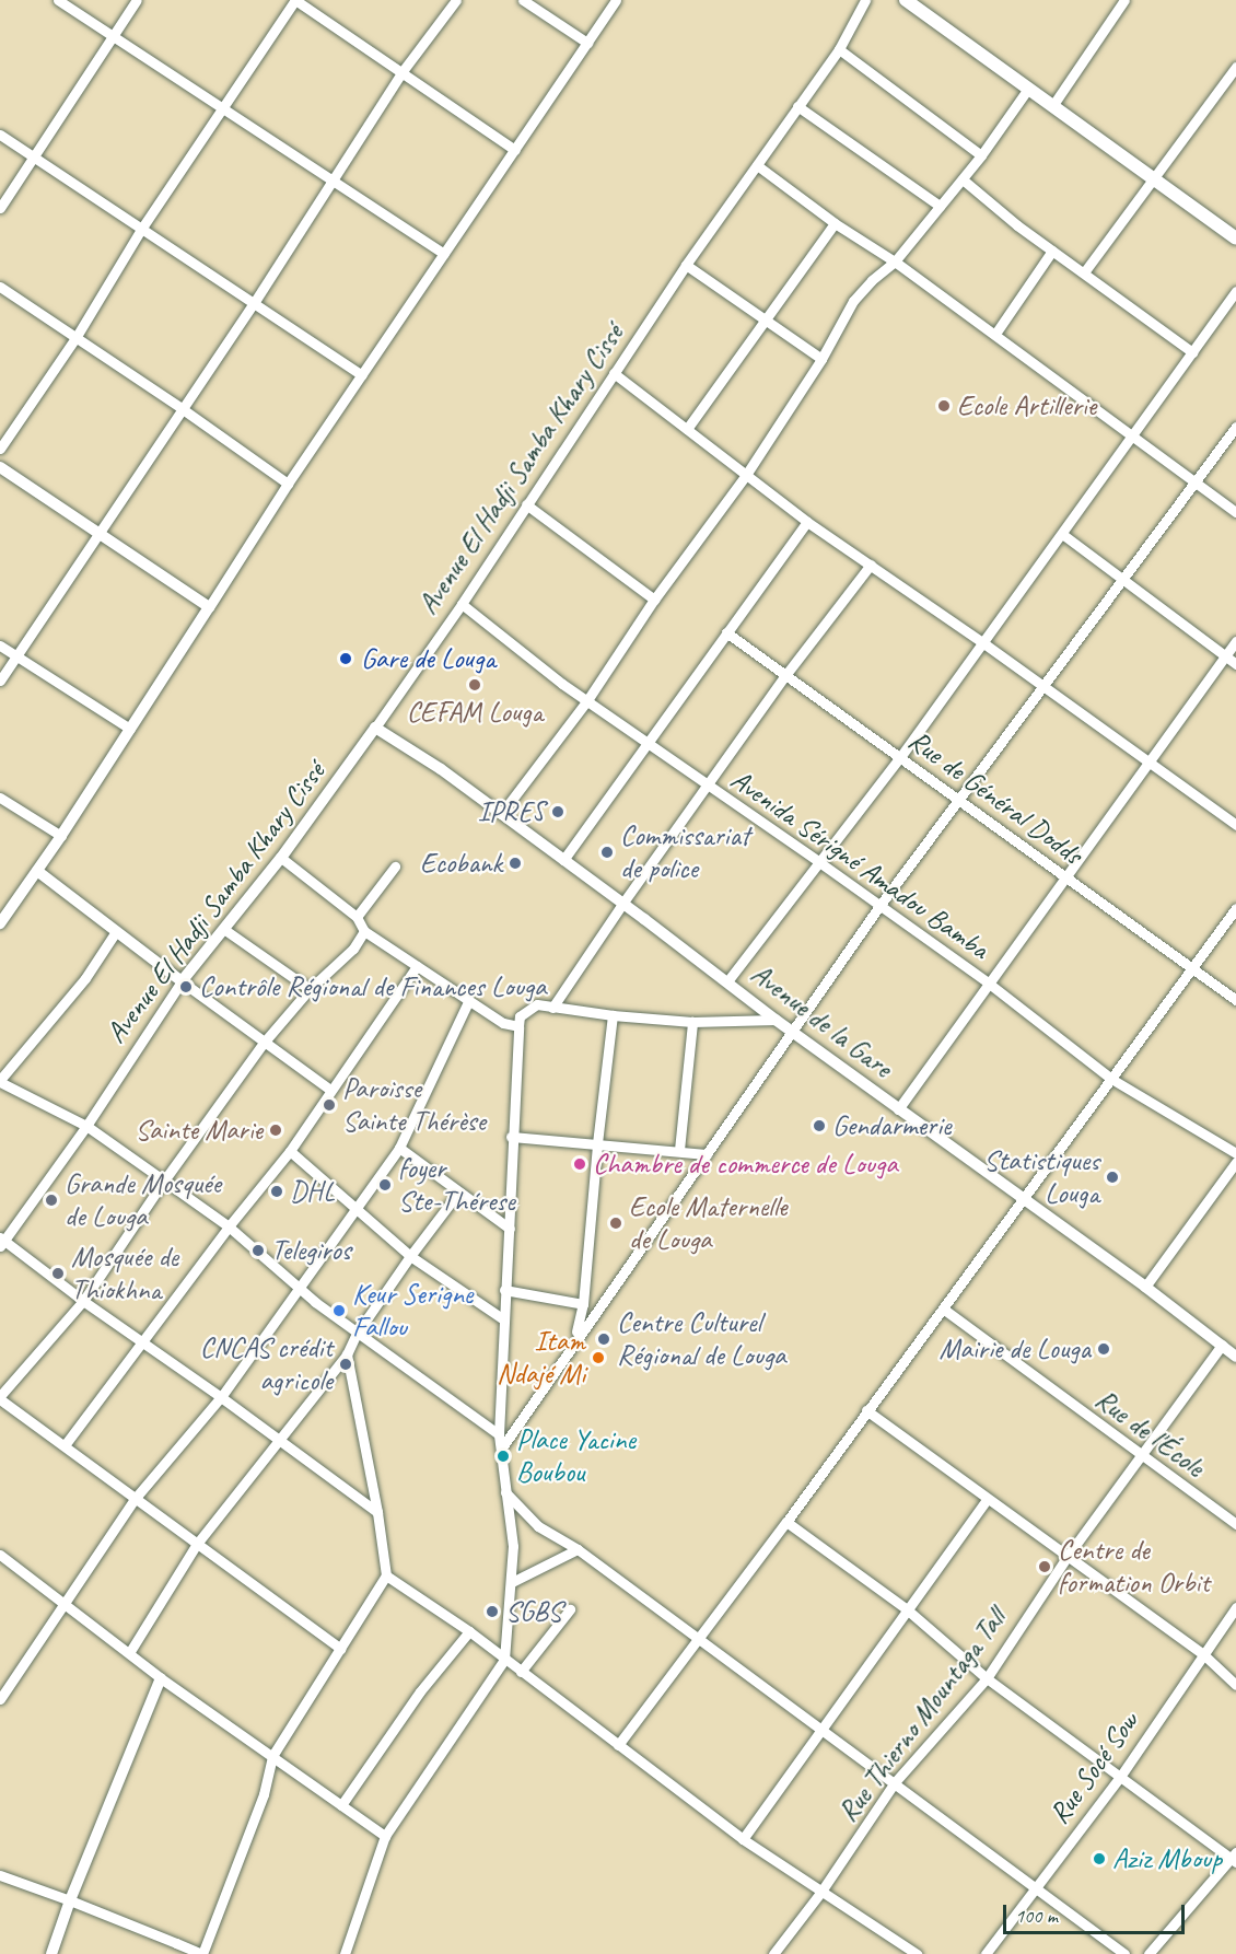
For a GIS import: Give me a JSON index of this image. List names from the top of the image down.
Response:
{
  "streets": {
    "street": [
      "Avenue El Hadji Samba Khary Cissé",
      "Rue de Général Dodds",
      "Avenida Sérigné Amadou Bamba",
      "Avenue de la Gare",
      "Rue de l'École",
      "Rue Thierno Mountaga Tall",
      "Rue Socé Sow"
    ]
  },
  "crossings": [
    ["Avenue El Hadji Samba Khary Cissé", "Avenida Sérigné Amadou Bamba"],
    ["Avenue El Hadji Samba Khary Cissé", "Avenue de la Gare"],
    ["Avenue de la Gare", "Rue Thierno Mountaga Tall"],
    ["Rue de l'École", "Rue Thierno Mountaga Tall"]
  ],
  "places": [
    "Ecole Artillerie",
    "Gare de Louga",
    "CEFAM Louga",
    "IPRES",
    "Commissariat de police",
    "Ecobank",
    "Contrôle Régional de Finances Louga",
    "Paroisse Sainte Thérèse",
    "Gendarmerie",
    "Sainte Marie",
    "Chambre de commerce de Louga",
    "Statistiques Louga",
    "foyer Ste-Thérese",
    "DHL",
    "Grande Mosquée de Louga",
    "Ecole Maternelle de Louga",
    "Telegiros",
    "Mosquée de Thiokhna",
    "Keur Serigne Fallou",
    "Centre Culturel Régional de Louga",
    "Mairie de Louga",
    "Itam Ndajé Mi",
    "CNCAS crédit agricole",
    "Place Yacine Boubou",
    "Centre de formation Orbit",
    "SGBS",
    "Aziz Mboup"
  ],
  "scale_bar": "100 m"
}
